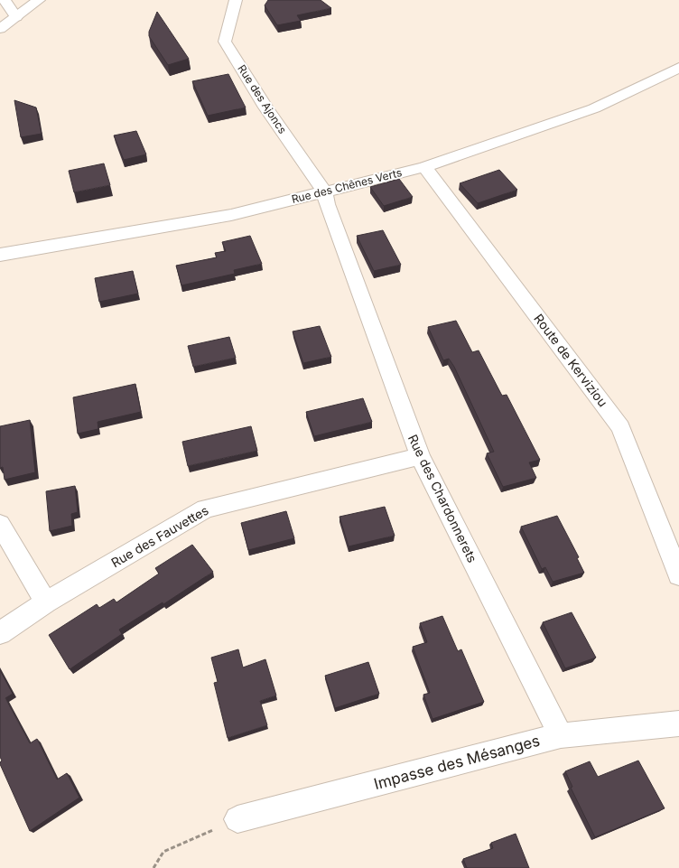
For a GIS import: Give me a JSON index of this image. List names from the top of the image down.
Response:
{
  "streets": {
    "street": [
      "Rue des Ajoncs",
      "Rue des Chênes Verts",
      "Route de Kerviziou",
      "Rue des Chardonnerets",
      "Rue des Fauvettes",
      "Impasse des Mésanges"
    ]
  },
  "crossings": [
    ["Rue des Ajoncs", "Rue des Chênes Verts"],
    ["Rue des Ajoncs", "Rue des Chardonnerets"],
    ["Rue des Chênes Verts", "Route de Kerviziou"],
    ["Rue des Chênes Verts", "Rue des Chardonnerets"],
    ["Rue des Chardonnerets", "Rue des Fauvettes"],
    ["Rue des Chardonnerets", "Impasse des Mésanges"]
  ]
}
